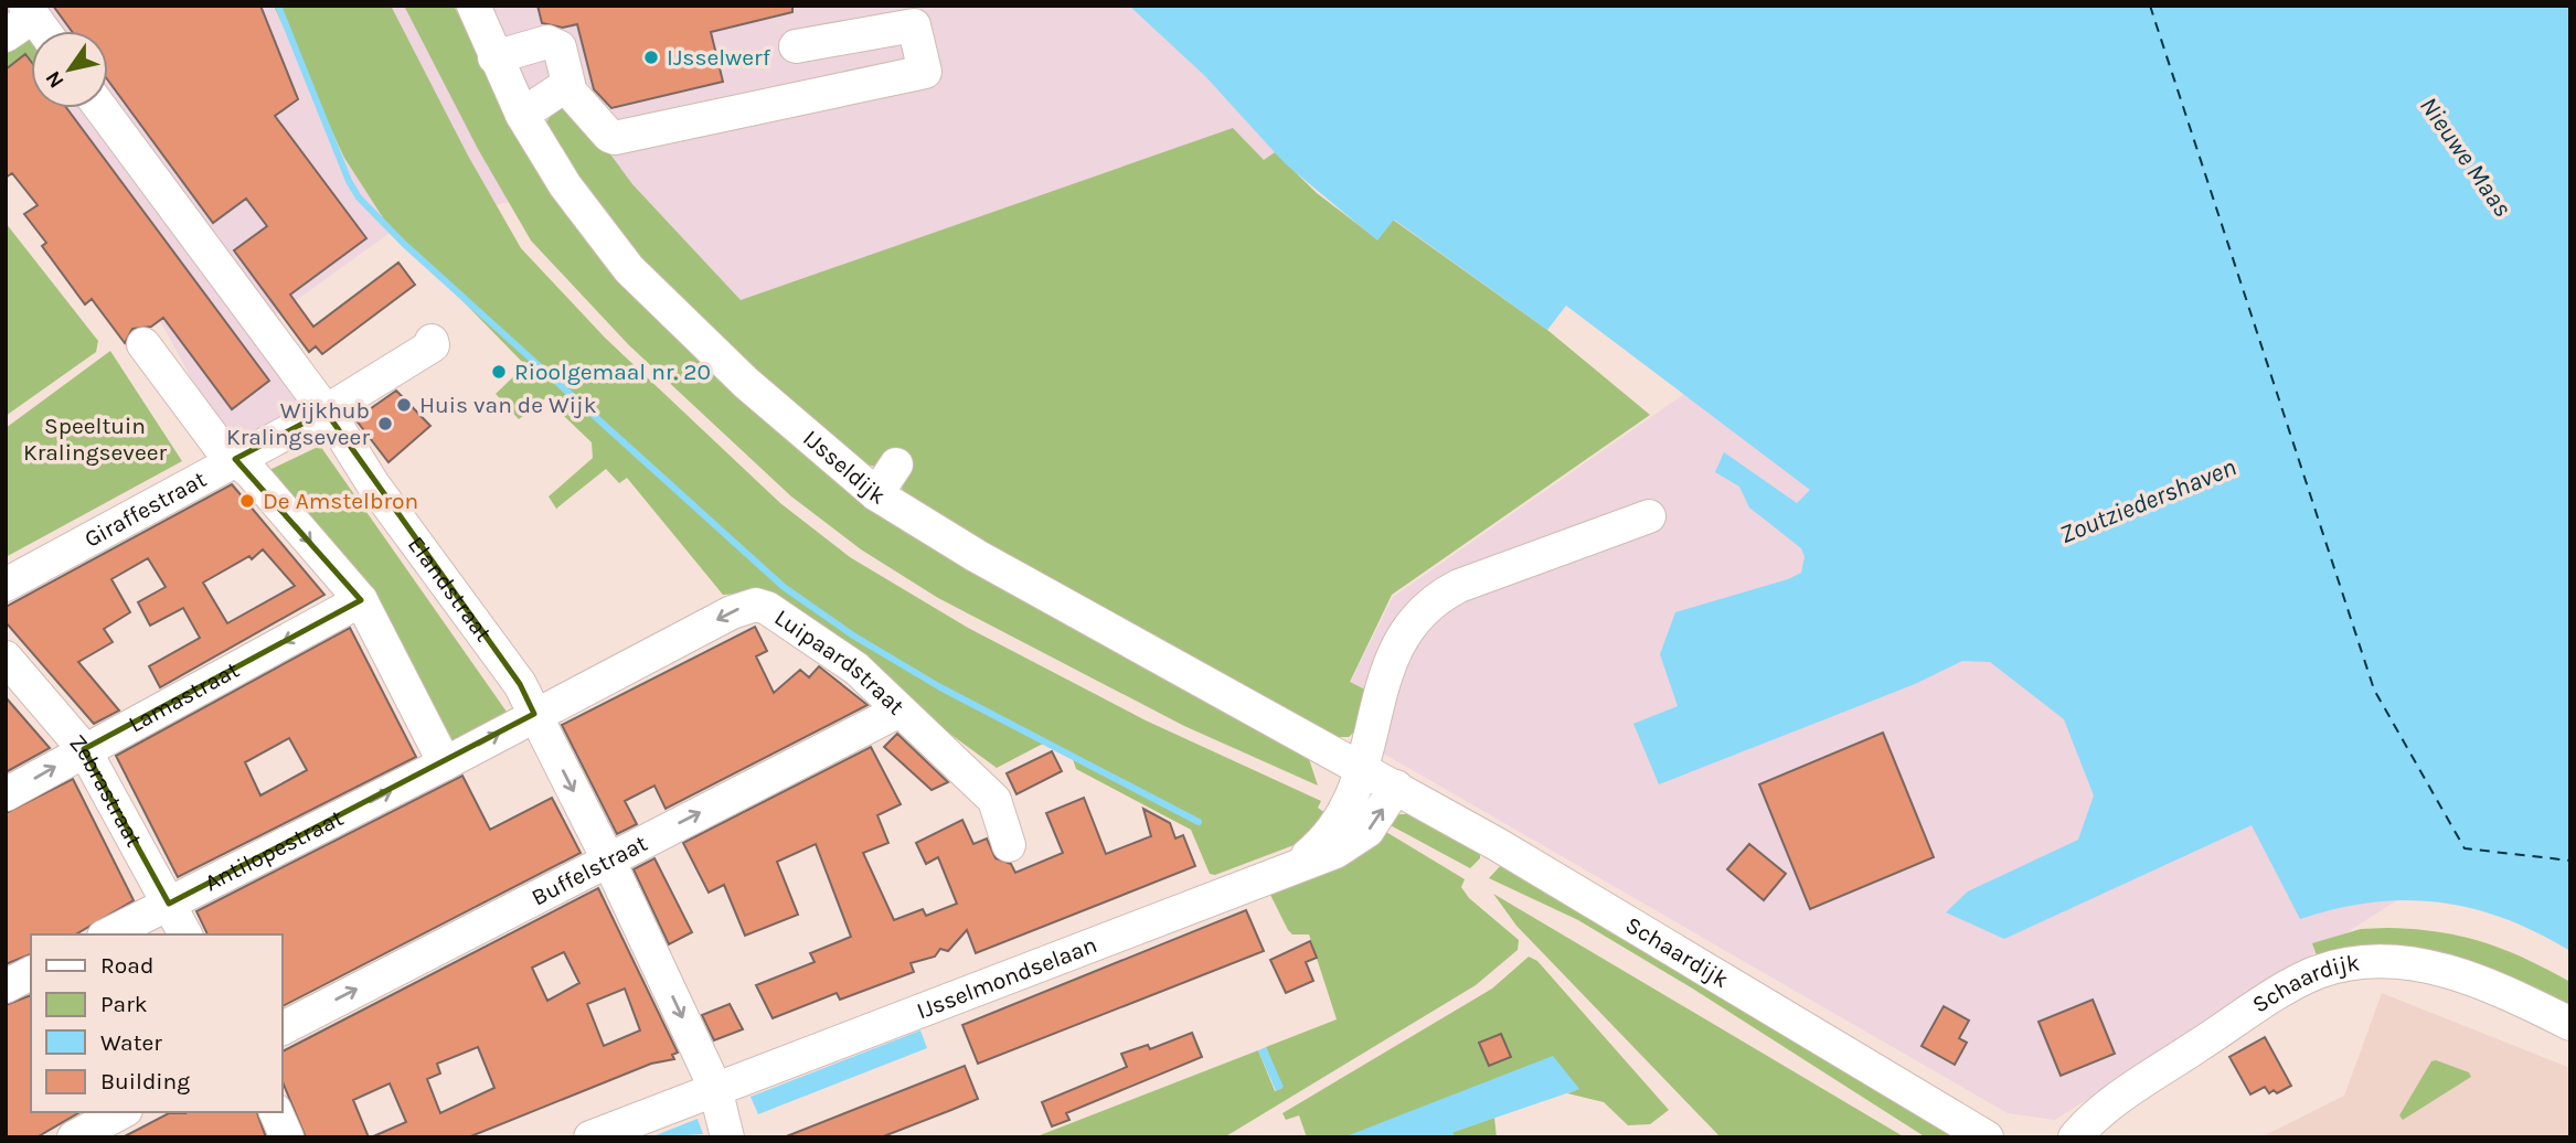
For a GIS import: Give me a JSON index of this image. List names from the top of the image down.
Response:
{
  "streets": {
    "street": [
      "IJsseldijk",
      "Giraffestraat",
      "Elandstraat",
      "Luipaardstraat",
      "Lamastraat",
      "Zebrastraat",
      "Antilopestraat",
      "Buffelstraat",
      "Schaardijk",
      "IJsselmondselaan"
    ]
  },
  "crossings": [
    ["IJsseldijk", "Schaardijk"],
    ["IJsseldijk", "IJsselmondselaan"],
    ["Giraffestraat", "Elandstraat"],
    ["Elandstraat", "Luipaardstraat"],
    ["Elandstraat", "Antilopestraat"],
    ["Elandstraat", "Buffelstraat"],
    ["Elandstraat", "IJsselmondselaan"],
    ["Luipaardstraat", "Antilopestraat"],
    ["Luipaardstraat", "Buffelstraat"],
    ["Lamastraat", "Zebrastraat"],
    ["Zebrastraat", "Antilopestraat"],
    ["Schaardijk", "IJsselmondselaan"]
  ],
  "one_way": [
    "Elandstraat",
    "Luipaardstraat",
    "Antilopestraat",
    "Buffelstraat"
  ],
  "water": ["Nieuwe Maas", "Zoutziedershaven"],
  "parks": ["Speeltuin Kralingseveer"],
  "places": [
    "IJsselwerf",
    "Rioolgemaal nr. 20",
    "Huis van de Wijk",
    "Wijkhub Kralingseveer",
    "De Amstelbron"
  ],
  "legend": [
    "Road",
    "Park",
    "Water",
    "Building"
  ],
  "north": "bottom left"
}
